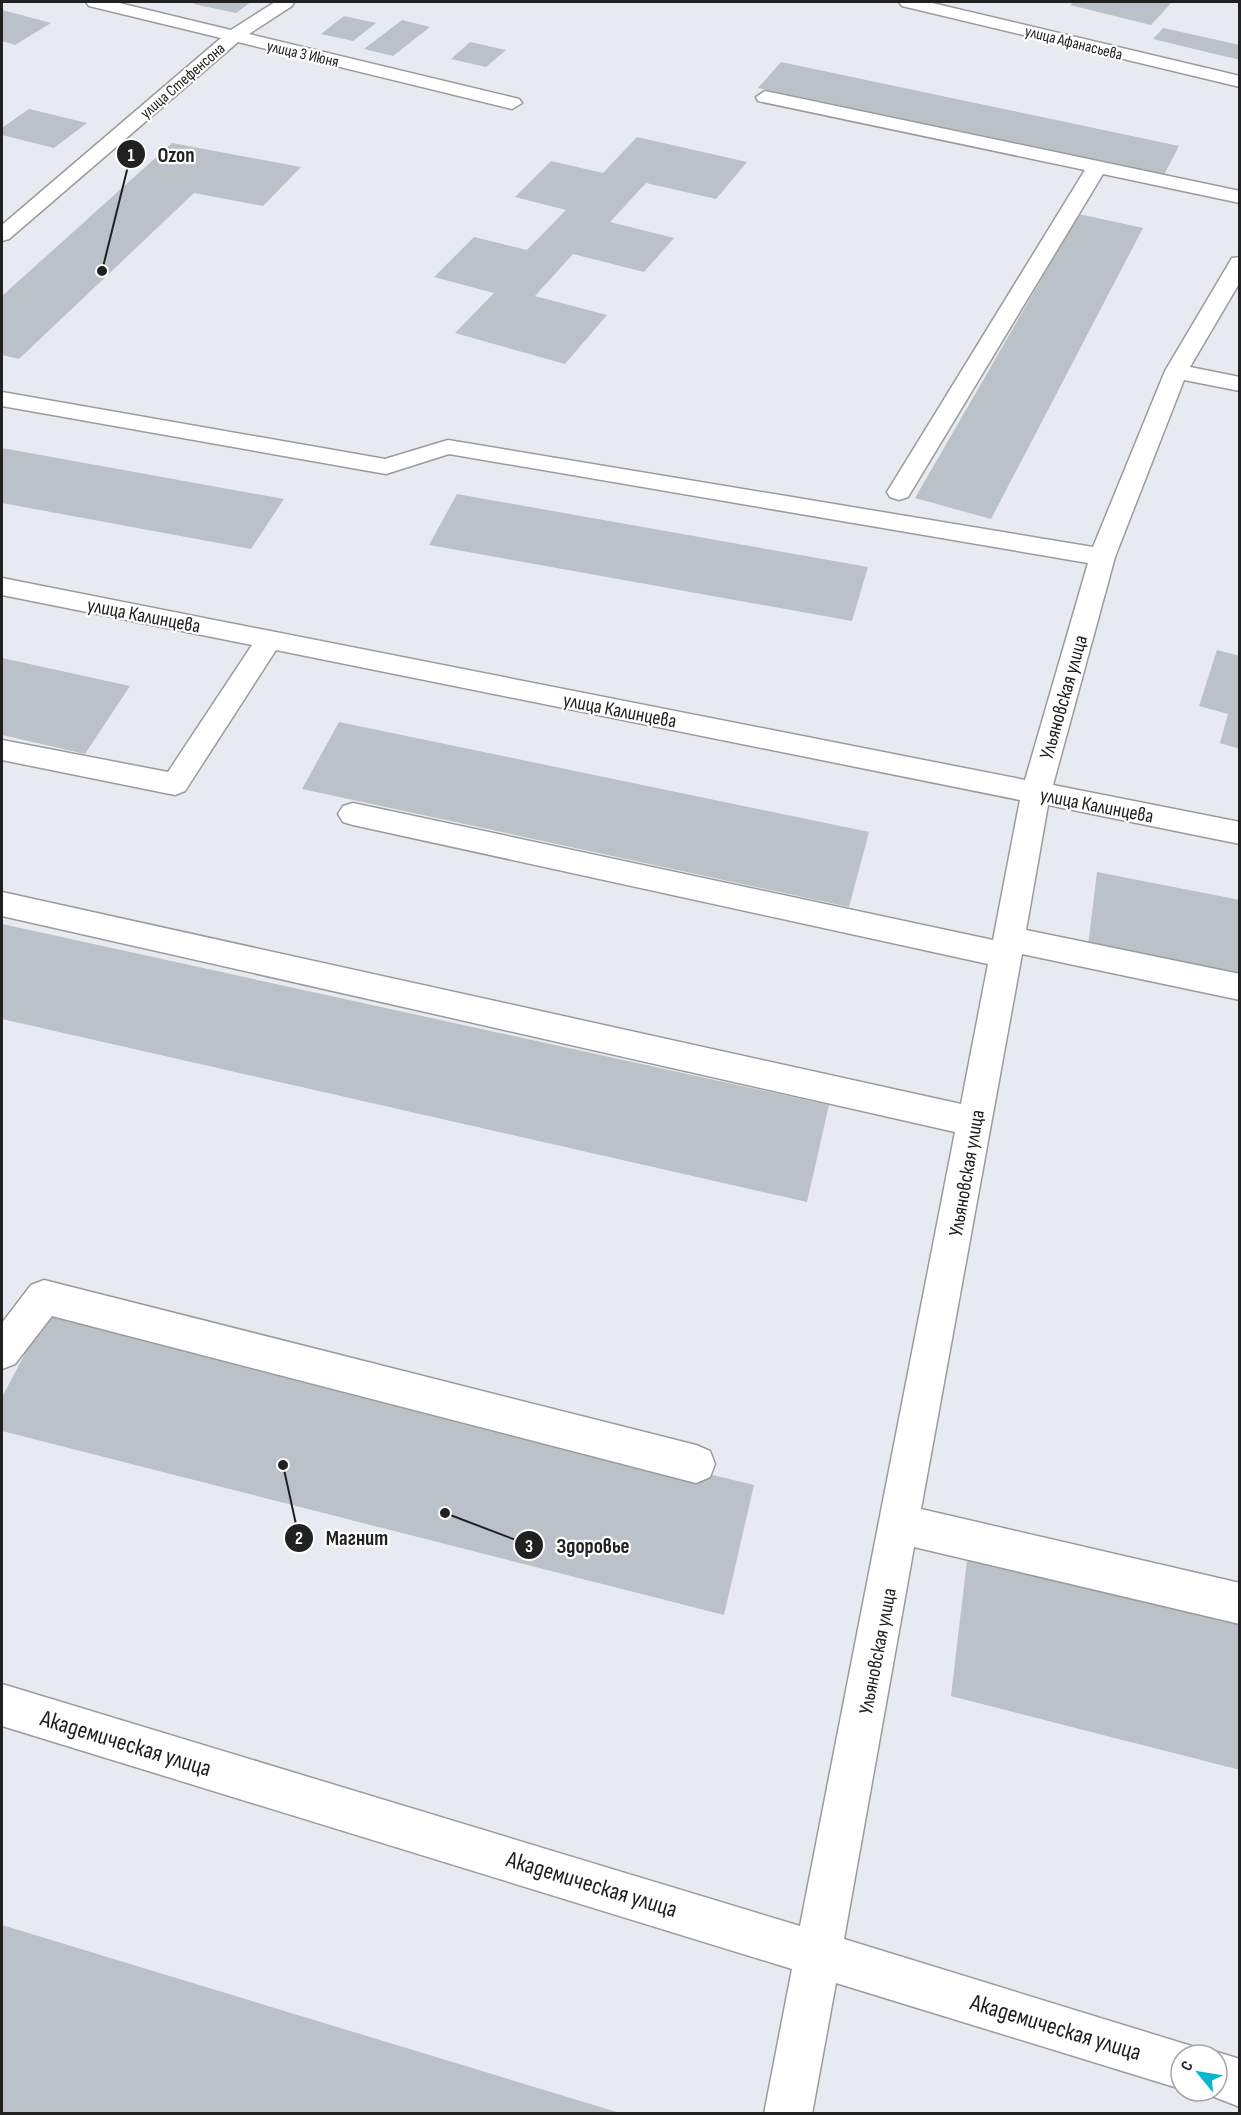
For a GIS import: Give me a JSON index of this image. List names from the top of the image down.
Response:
{
  "streets": {
    "street": [
      "улица Афанасьева",
      "улица 3 Июня",
      "улица Стефенсона",
      "улица Калинцева",
      "Ульяновская улица",
      "Академическая улица"
    ]
  },
  "crossings": [
    ["улица 3 Июня", "улица Стефенсона"],
    ["улица Калинцева", "Ульяновская улица"],
    ["Ульяновская улица", "Академическая улица"]
  ],
  "places": ["Ozon", "Магнит", "Здоровье"],
  "north": "top left"
}
